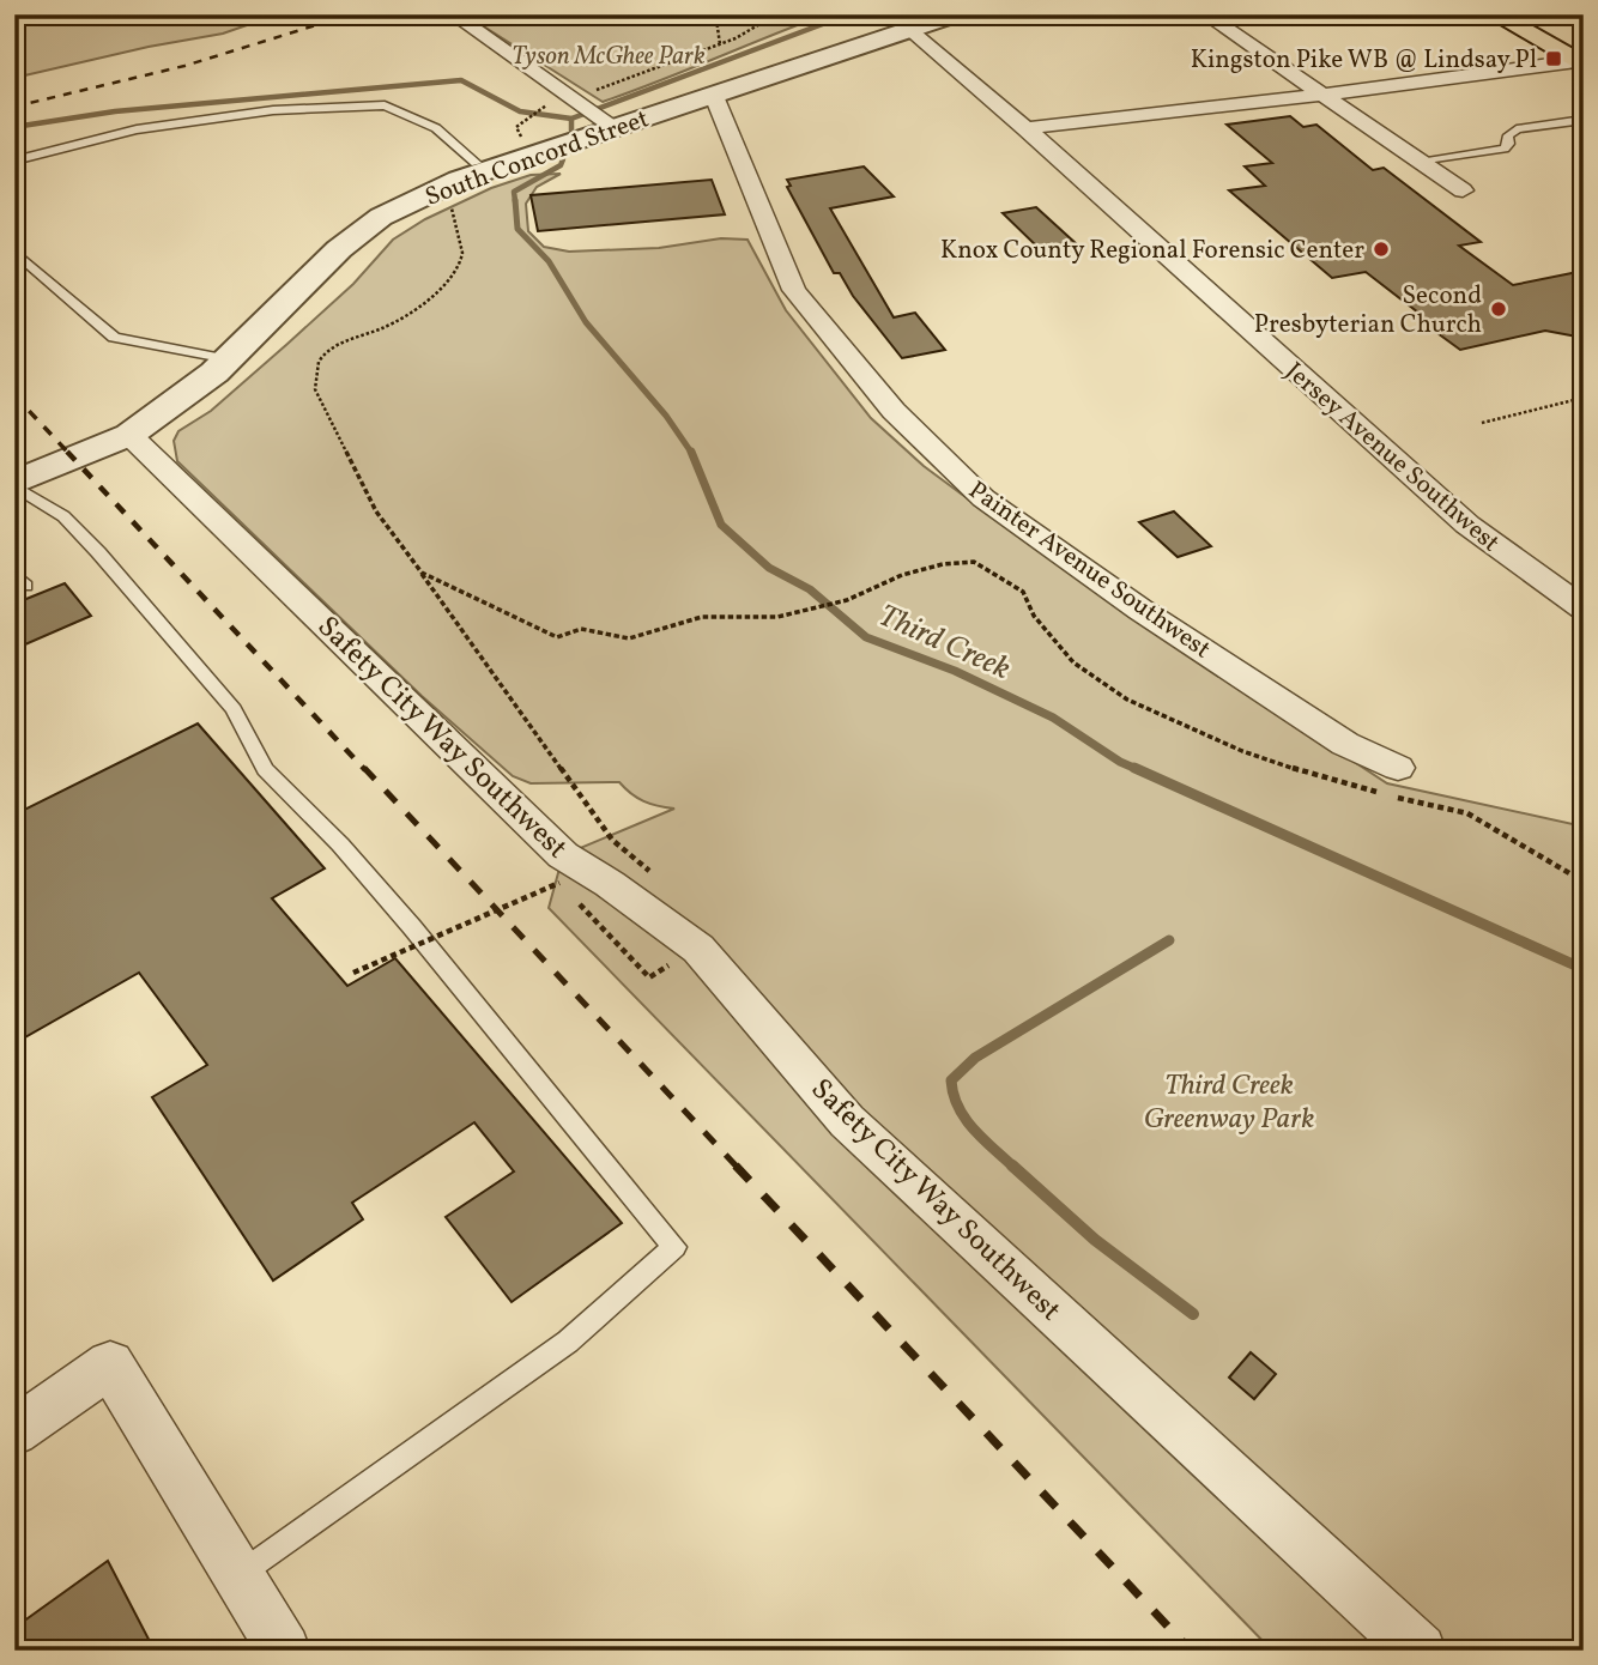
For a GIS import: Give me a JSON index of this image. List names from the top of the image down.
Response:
{
  "streets": {
    "street": [
      "South Concord Street",
      "Jersey Avenue Southwest",
      "Painter Avenue Southwest",
      "Safety City Way Southwest"
    ]
  },
  "crossings": [
    ["South Concord Street", "Jersey Avenue Southwest"],
    ["South Concord Street", "Painter Avenue Southwest"],
    ["South Concord Street", "Safety City Way Southwest"]
  ],
  "water": ["Third Creek"],
  "parks": ["Tyson McGhee Park", "Third Creek Greenway Park"],
  "places": {
    "transit": ["Kingston Pike WB @ Lindsay Pl"],
    "other": ["Knox County Regional Forensic Center", "Second Presbyterian Church"]
  }
}
